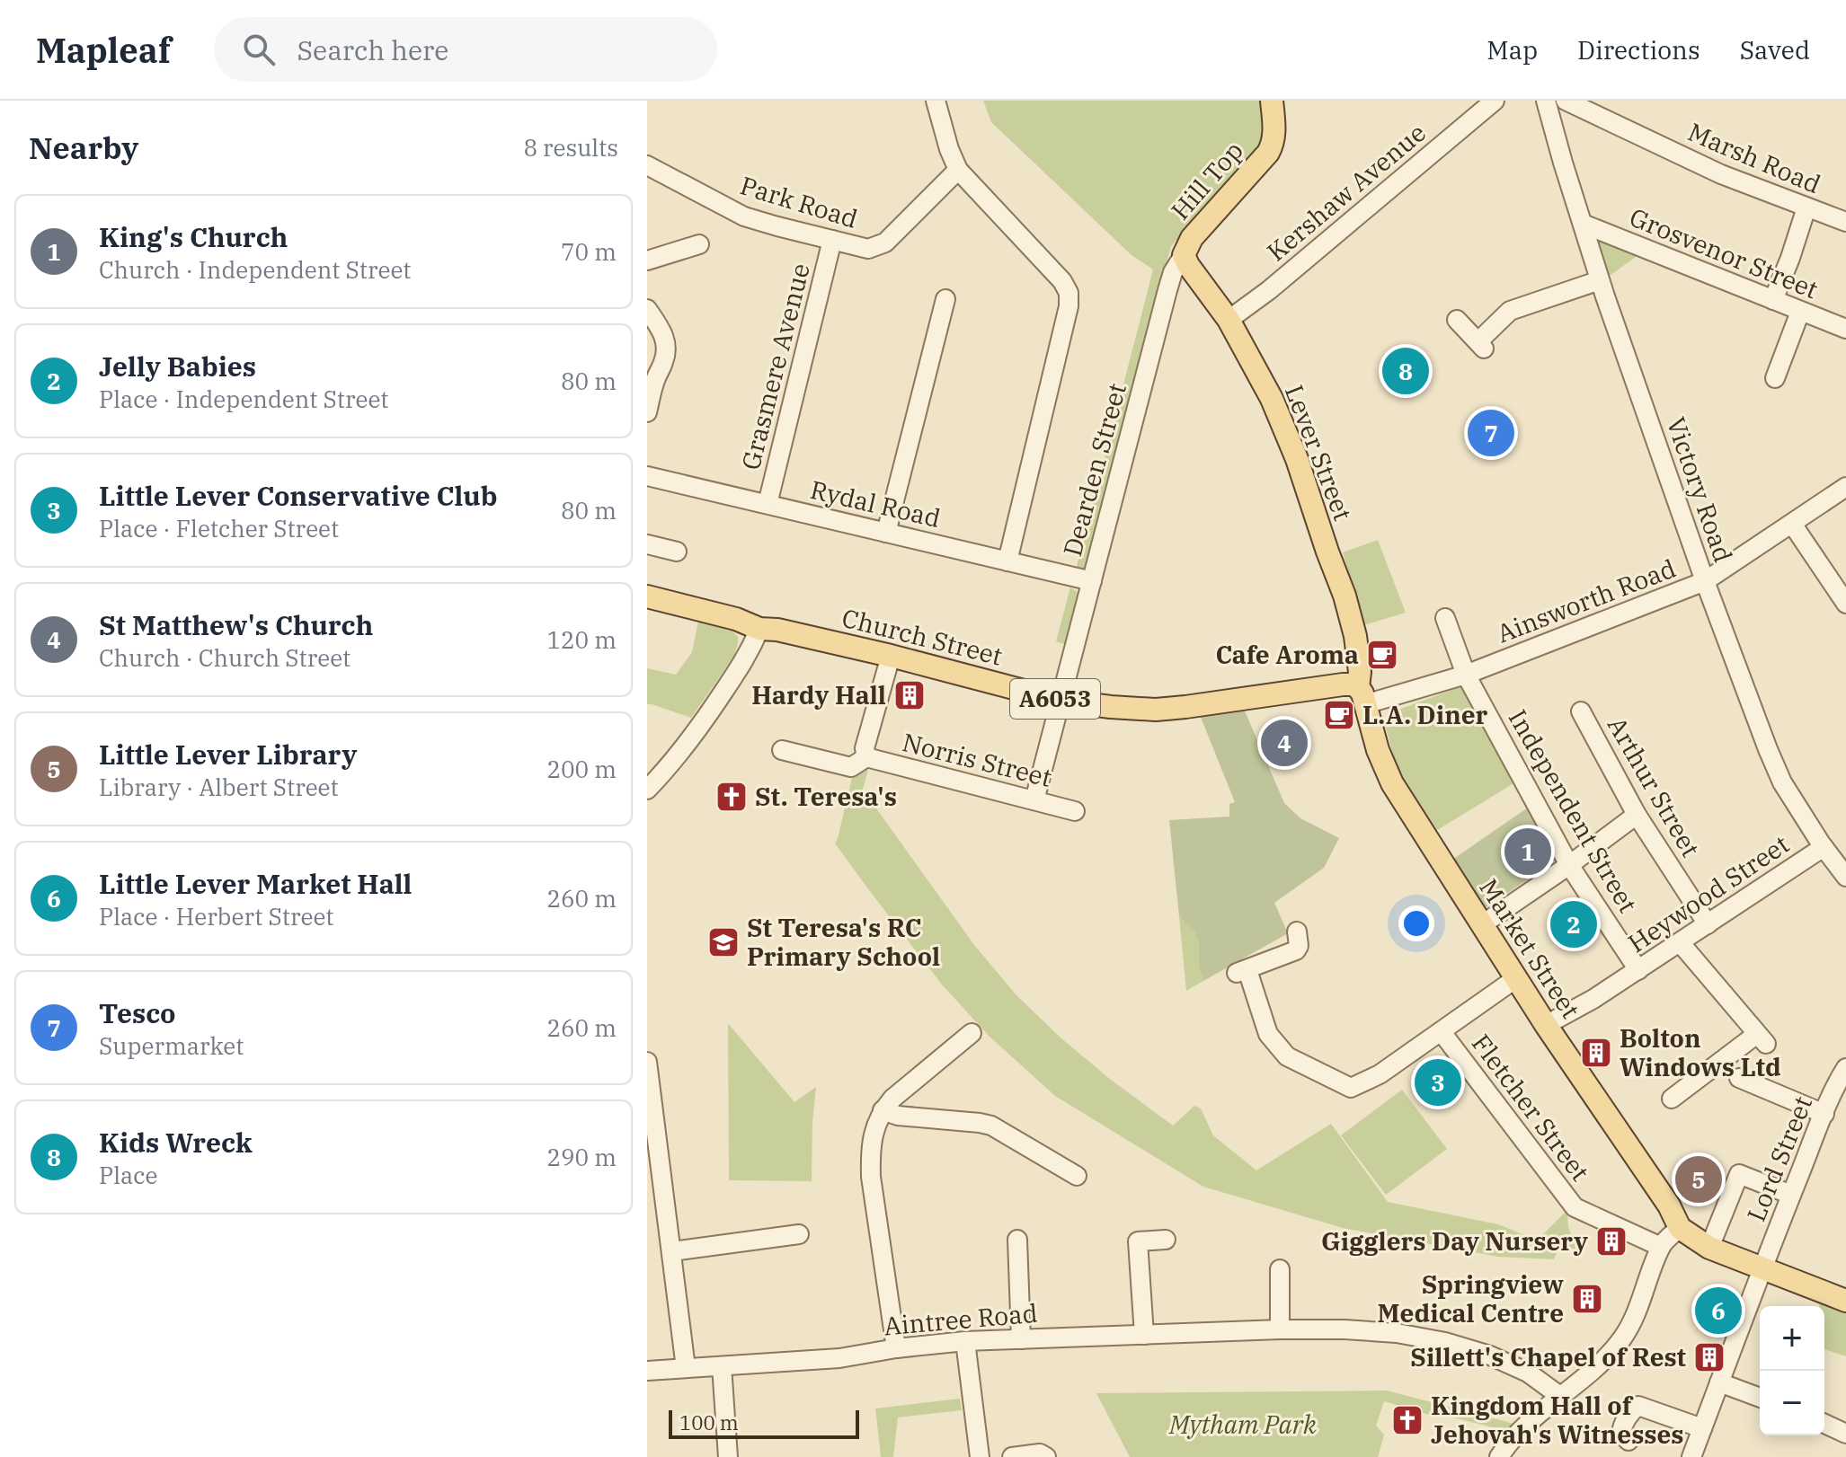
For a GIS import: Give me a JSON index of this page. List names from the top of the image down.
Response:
{
  "streets": {
    "main road": [
      "Hill Top",
      "Lever Street",
      "Church Street",
      "A6053",
      "Market Street"
    ],
    "street": [
      "Marsh Road",
      "Kershaw Avenue",
      "Park Road",
      "Grosvenor Street",
      "Grasmere Avenue",
      "Dearden Street",
      "Victory Road",
      "Rydal Road",
      "Ainsworth Road",
      "Norris Street",
      "Arthur Street",
      "Independent Street",
      "Heywood Street",
      "Fletcher Street",
      "Lord Street",
      "Aintree Road"
    ]
  },
  "crossings": [
    ["Hill Top", "Lever Street"],
    ["Hill Top", "Dearden Street"],
    ["Kershaw Avenue", "Lever Street"],
    ["Park Road", "Grasmere Avenue"],
    ["Grosvenor Street", "Victory Road"],
    ["Grasmere Avenue", "Rydal Road"],
    ["Lever Street", "Dearden Street"],
    ["Lever Street", "Ainsworth Road"],
    ["Lever Street", "Church Street"],
    ["Lever Street", "Market Street"],
    ["Dearden Street", "Rydal Road"],
    ["Dearden Street", "Church Street"],
    ["Dearden Street", "Norris Street"],
    ["Victory Road", "Ainsworth Road"],
    ["Victory Road", "Heywood Street"],
    ["Ainsworth Road", "Church Street"],
    ["Ainsworth Road", "Independent Street"],
    ["Ainsworth Road", "Market Street"],
    ["Church Street", "Market Street"],
    ["Arthur Street", "Heywood Street"],
    ["Independent Street", "Heywood Street"],
    ["Heywood Street", "Market Street"]
  ],
  "parks": ["Mytham Park"],
  "places": {
    "cafe": ["Cafe Aroma", "L.A. Diner"],
    "building": [
      "Hardy Hall",
      "Bolton Windows Ltd",
      "Gigglers Day Nursery",
      "Springview Medical Centre",
      "Sillett's Chapel of Rest"
    ],
    "church": ["St. Teresa's", "Kingdom Hall of Jehovah's Witnesses"],
    "school or university": ["St Teresa's RC Primary School"]
  },
  "scale_bar": "100 m",
  "page": {
    "header": "Mapleaf",
    "search": "Search here",
    "nav": ["Map", "Directions", "Saved"],
    "heading": ["Nearby", "8 results"],
    "list": [
      {
        "mark": "1",
        "name": "King's Church",
        "note": "Church · Independent Street",
        "value": "70 m"
      },
      {
        "mark": "2",
        "name": "Jelly Babies",
        "note": "Place · Independent Street",
        "value": "80 m"
      },
      {
        "mark": "3",
        "name": "Little Lever Conservative Club",
        "note": "Place · Fletcher Street",
        "value": "80 m"
      },
      {
        "mark": "4",
        "name": "St Matthew's Church",
        "note": "Church · Church Street",
        "value": "120 m"
      },
      {
        "mark": "5",
        "name": "Little Lever Library",
        "note": "Library · Albert Street",
        "value": "200 m"
      },
      {
        "mark": "6",
        "name": "Little Lever Market Hall",
        "note": "Place · Herbert Street",
        "value": "260 m"
      },
      {
        "mark": "7",
        "name": "Tesco",
        "note": "Supermarket",
        "value": "260 m"
      },
      {
        "mark": "8",
        "name": "Kids Wreck",
        "note": "Place",
        "value": "290 m"
      }
    ],
    "pins": [
      "8",
      "7",
      "4",
      "1",
      "2",
      "3",
      "5",
      "6"
    ],
    "map_buttons": ["+", "−"],
    "scale": "100 m"
  }
}
